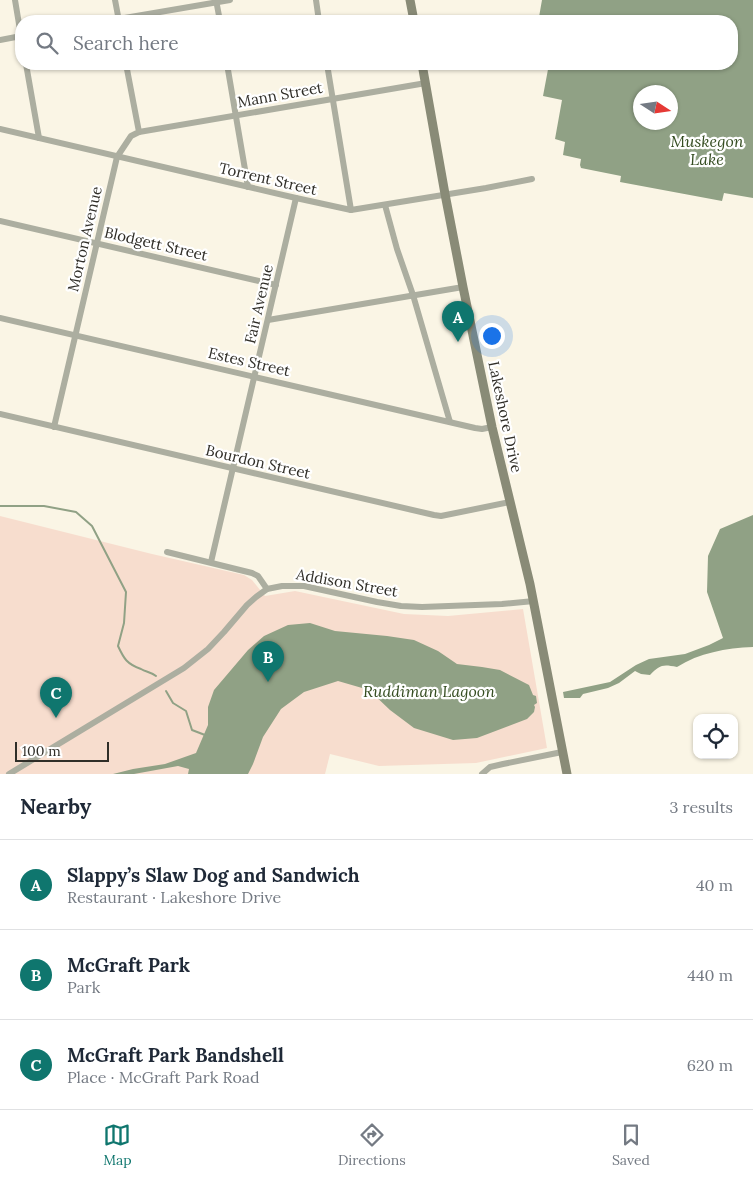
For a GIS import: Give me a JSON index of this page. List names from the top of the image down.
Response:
{
  "streets": {
    "main road": ["Lakeshore Drive"],
    "street": [
      "Mann Street",
      "Torrent Street",
      "Morton Avenue",
      "Blodgett Street",
      "Fair Avenue",
      "Estes Street",
      "Bourdon Street",
      "Addison Street"
    ]
  },
  "crossings": [
    ["Mann Street", "Morton Avenue"],
    ["Mann Street", "Lakeshore Drive"],
    ["Torrent Street", "Morton Avenue"],
    ["Torrent Street", "Fair Avenue"],
    ["Torrent Street", "Lakeshore Drive"],
    ["Morton Avenue", "Blodgett Street"],
    ["Morton Avenue", "Estes Street"],
    ["Morton Avenue", "Bourdon Street"],
    ["Blodgett Street", "Fair Avenue"],
    ["Fair Avenue", "Estes Street"],
    ["Fair Avenue", "Bourdon Street"],
    ["Estes Street", "Lakeshore Drive"],
    ["Lakeshore Drive", "Bourdon Street"],
    ["Lakeshore Drive", "Addison Street"]
  ],
  "water": ["Muskegon Lake", "Ruddiman Lagoon"],
  "scale_bar": "100 m",
  "north": "right",
  "page": {
    "search": "Search here",
    "pins": ["A", "B", "C"],
    "scale": "100 m",
    "heading": ["Nearby", "3 results"],
    "list": [
      {
        "mark": "A",
        "name": "Slappy’s Slaw Dog and Sandwich",
        "note": "Restaurant · Lakeshore Drive",
        "value": "40 m"
      },
      {
        "mark": "B",
        "name": "McGraft Park",
        "note": "Park",
        "value": "440 m"
      },
      {
        "mark": "C",
        "name": "McGraft Park Bandshell",
        "note": "Place · McGraft Park Road",
        "value": "620 m"
      }
    ],
    "nav": ["Map", "Directions", "Saved"]
  }
}
